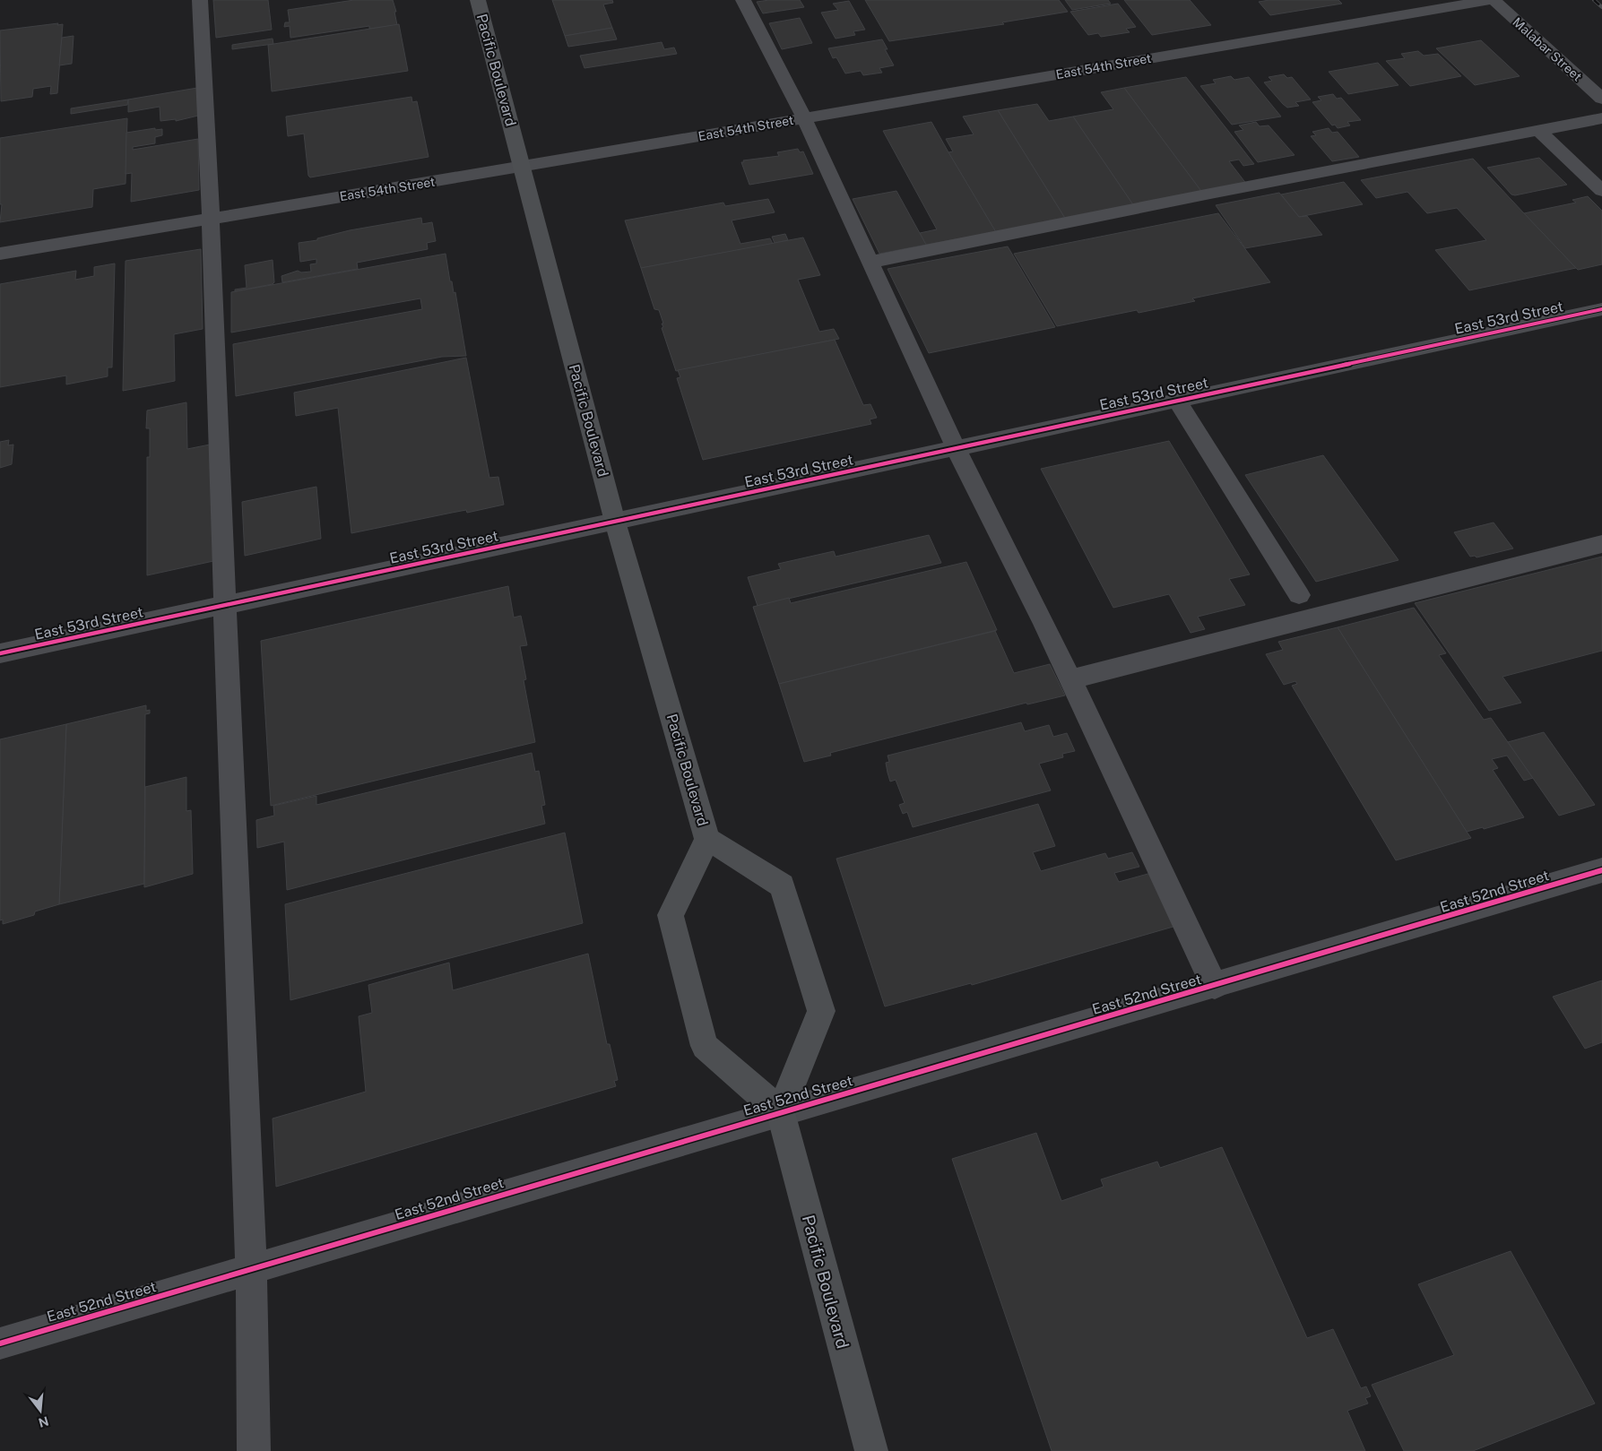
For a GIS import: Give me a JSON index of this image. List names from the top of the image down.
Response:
{
  "streets": {
    "main road": ["Pacific Boulevard"],
    "street": [
      "Malabar Street",
      "East 54th Street",
      "East 53rd Street",
      "East 52nd Street"
    ]
  },
  "crossings": [
    ["Malabar Street", "East 54th Street"],
    ["East 54th Street", "Pacific Boulevard"],
    ["Pacific Boulevard", "East 53rd Street"],
    ["Pacific Boulevard", "East 52nd Street"]
  ],
  "north": "bottom"
}
